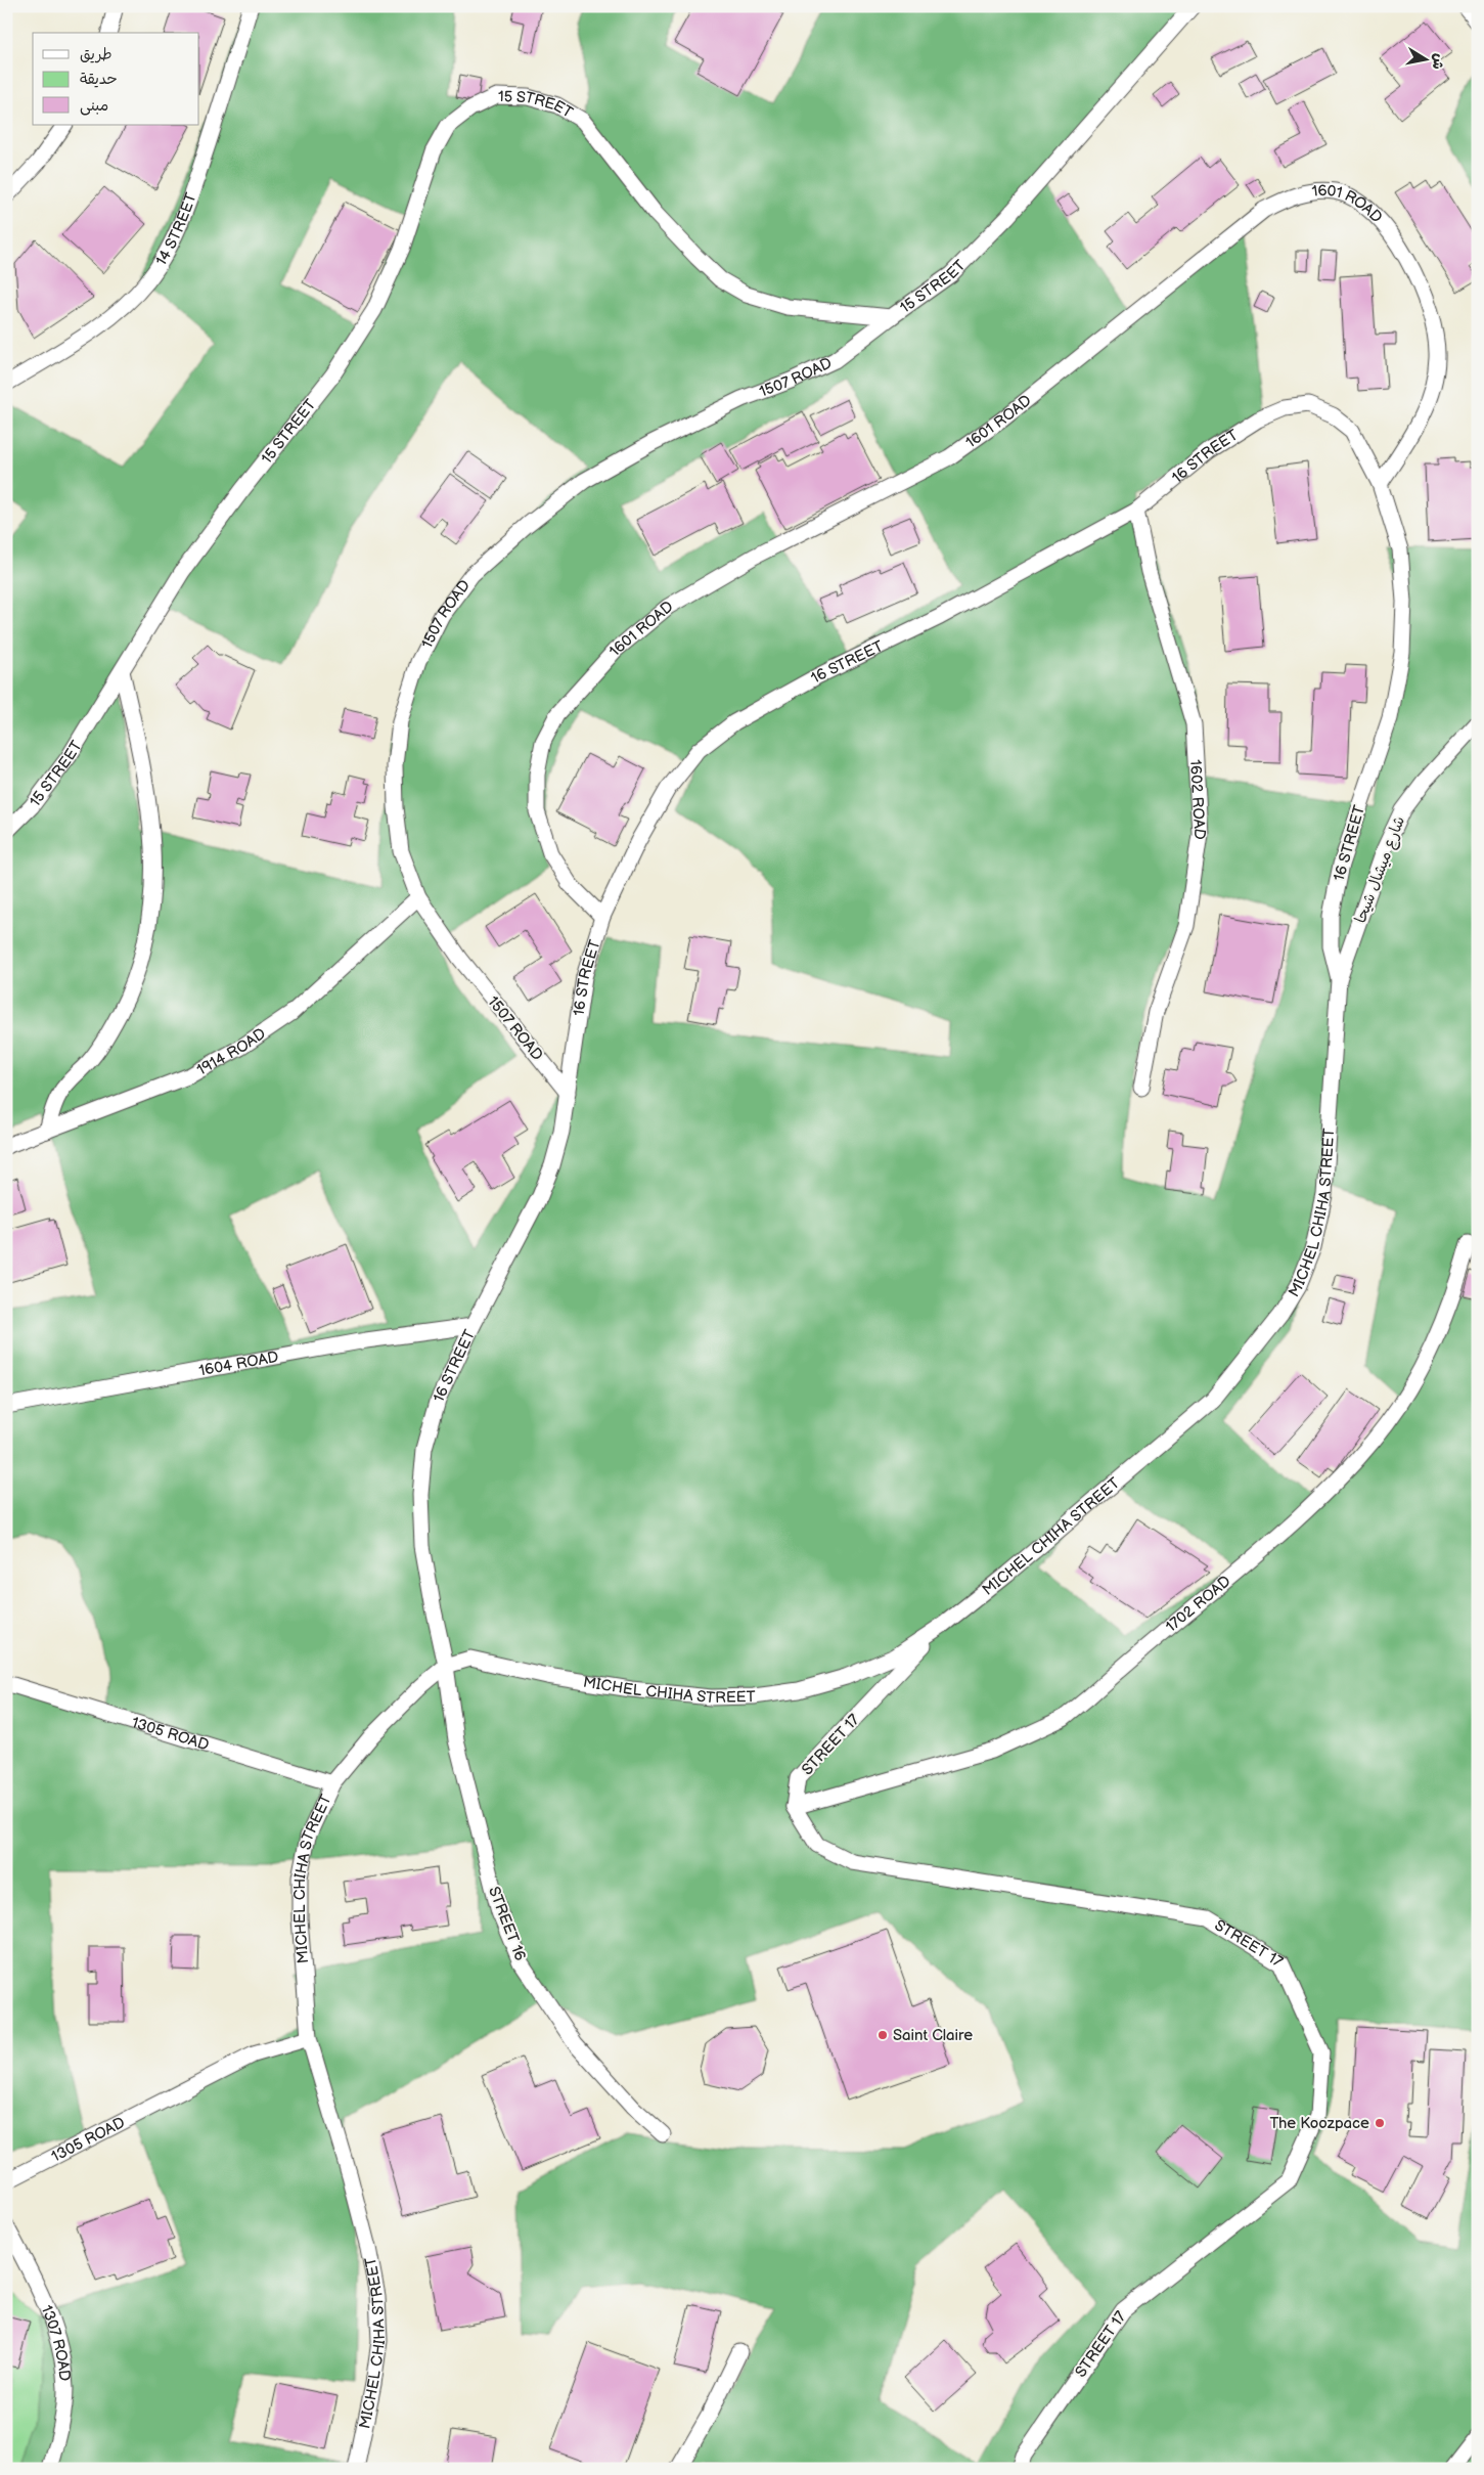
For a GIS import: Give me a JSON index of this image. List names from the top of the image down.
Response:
{
  "streets": {
    "street": [
      "15 STREET",
      "1601 ROAD",
      "14 STREET",
      "1507 ROAD",
      "16 STREET",
      "1602 ROAD",
      "شارع ميشال شيحا",
      "1914 ROAD",
      "MICHEL CHIHA STREET",
      "1604 ROAD",
      "1702 ROAD",
      "1305 ROAD",
      "STREET 17",
      "STREET 16",
      "1307 ROAD"
    ]
  },
  "crossings": [
    ["15 STREET", "1507 ROAD"],
    ["1601 ROAD", "16 STREET"],
    ["1507 ROAD", "16 STREET"],
    ["1507 ROAD", "1914 ROAD"],
    ["16 STREET", "1602 ROAD"],
    ["16 STREET", "شارع ميشال شيحا"],
    ["16 STREET", "MICHEL CHIHA STREET"],
    ["16 STREET", "1604 ROAD"],
    ["16 STREET", "STREET 16"],
    ["شارع ميشال شيحا", "MICHEL CHIHA STREET"],
    ["MICHEL CHIHA STREET", "1305 ROAD"],
    ["MICHEL CHIHA STREET", "STREET 17"],
    ["MICHEL CHIHA STREET", "STREET 16"],
    ["1702 ROAD", "STREET 17"]
  ],
  "places": ["Saint Claire", "The Koozpace"],
  "legend": ["طريق", "حديقة", "مبنى"],
  "north": "right"
}
